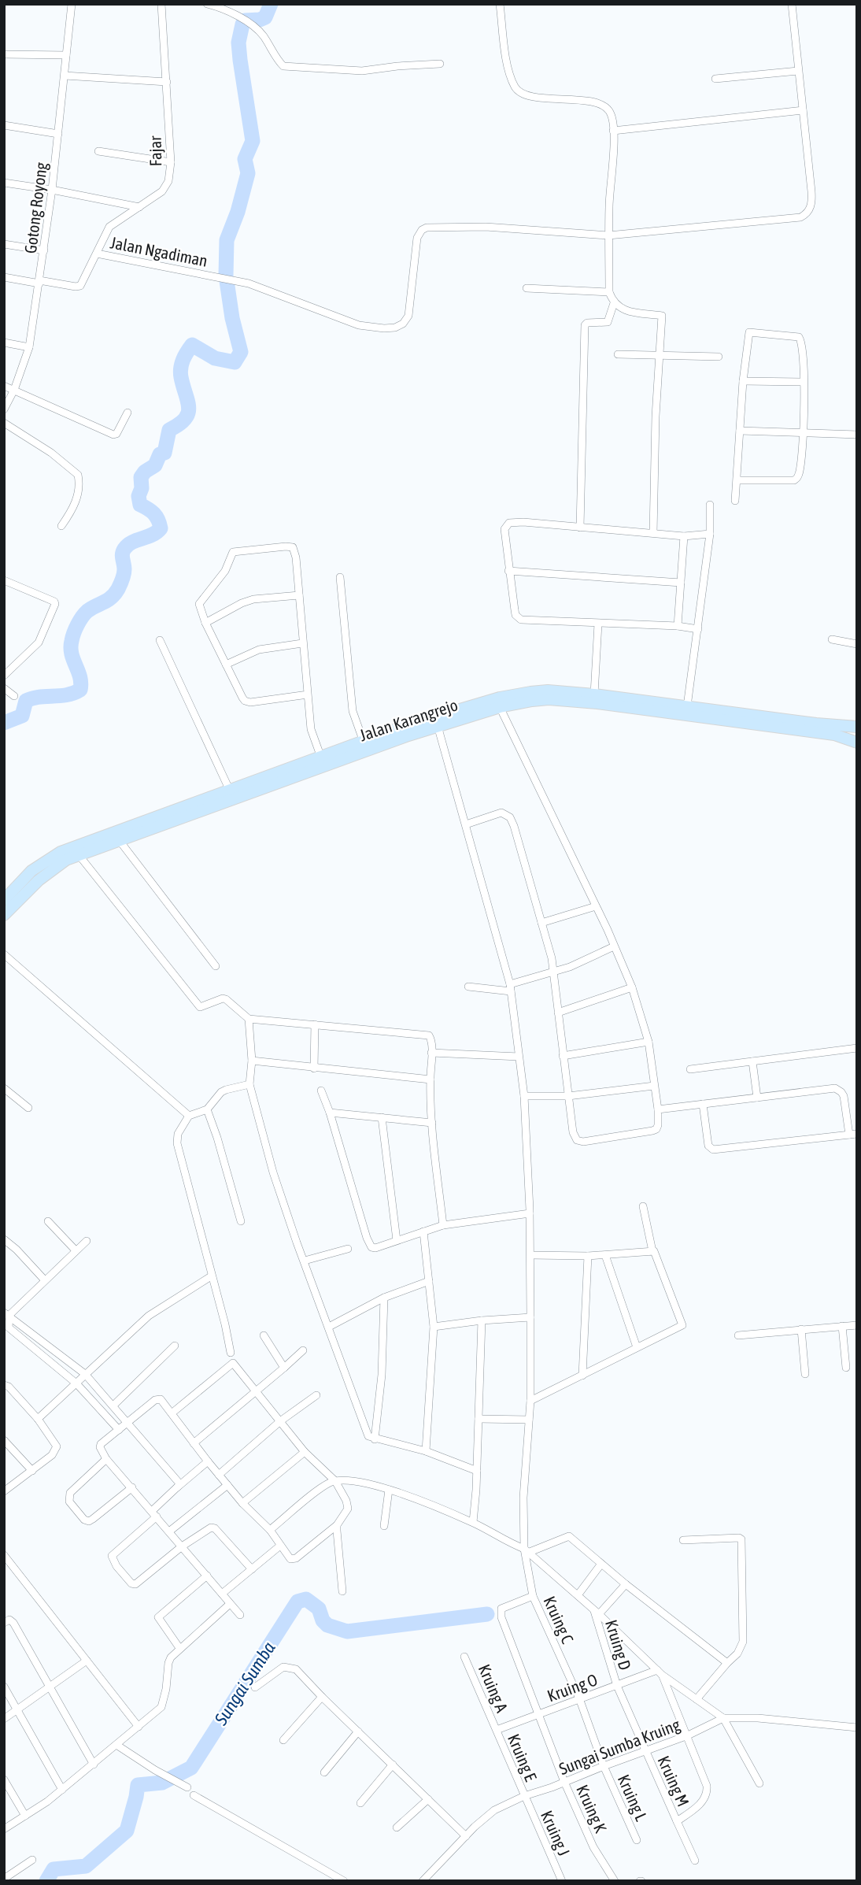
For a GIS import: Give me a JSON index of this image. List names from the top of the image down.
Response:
{
  "streets": {
    "main road": ["Jalan Karangrejo"],
    "street": [
      "Fajar",
      "Gotong Royong",
      "Jalan Ngadiman",
      "Kruing C",
      "Kruing D",
      "Kruing O",
      "Kruing A",
      "Sungai Sumba Kruing",
      "Kruing E",
      "Kruing M",
      "Kruing L",
      "Kruing K",
      "Kruing J"
    ]
  },
  "crossings": [
    ["Fajar", "Gotong Royong"],
    ["Fajar", "Jalan Ngadiman"],
    ["Jalan Karangrejo", "Kruing C"],
    ["Kruing C", "Kruing O"],
    ["Kruing C", "Sungai Sumba Kruing"],
    ["Kruing C", "Kruing L"],
    ["Kruing C", "Kruing K"],
    ["Kruing D", "Kruing O"],
    ["Kruing D", "Sungai Sumba Kruing"],
    ["Kruing D", "Kruing M"],
    ["Kruing O", "Kruing A"],
    ["Kruing O", "Kruing E"],
    ["Kruing O", "Kruing K"],
    ["Kruing A", "Kruing E"],
    ["Sungai Sumba Kruing", "Kruing E"],
    ["Sungai Sumba Kruing", "Kruing M"],
    ["Sungai Sumba Kruing", "Kruing L"],
    ["Sungai Sumba Kruing", "Kruing K"],
    ["Sungai Sumba Kruing", "Kruing J"],
    ["Kruing E", "Kruing J"]
  ],
  "water": ["Sungai Sumba"]
}
